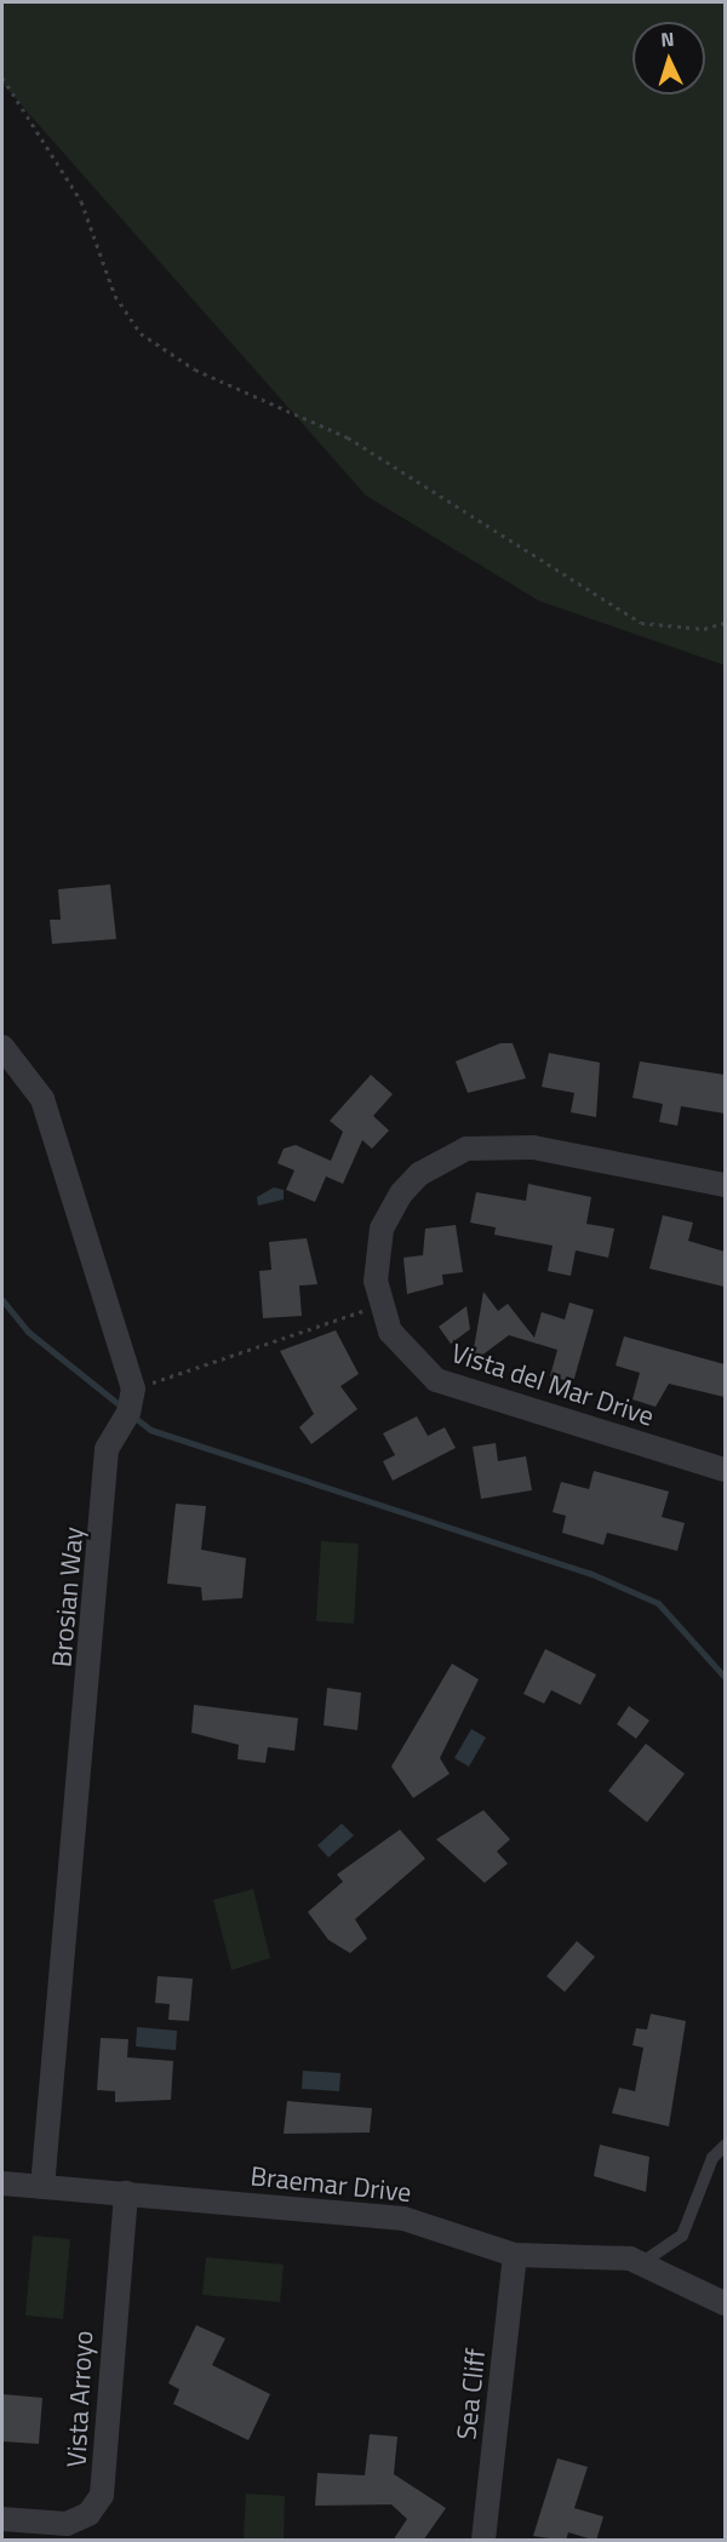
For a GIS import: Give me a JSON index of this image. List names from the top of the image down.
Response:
{
  "streets": {
    "street": [
      "Vista del Mar Drive",
      "Brosian Way",
      "Braemar Drive",
      "Sea Cliff",
      "Vista Arroyo"
    ]
  },
  "crossings": [
    ["Brosian Way", "Braemar Drive"],
    ["Braemar Drive", "Sea Cliff"],
    ["Braemar Drive", "Vista Arroyo"]
  ],
  "north": "top"
}
